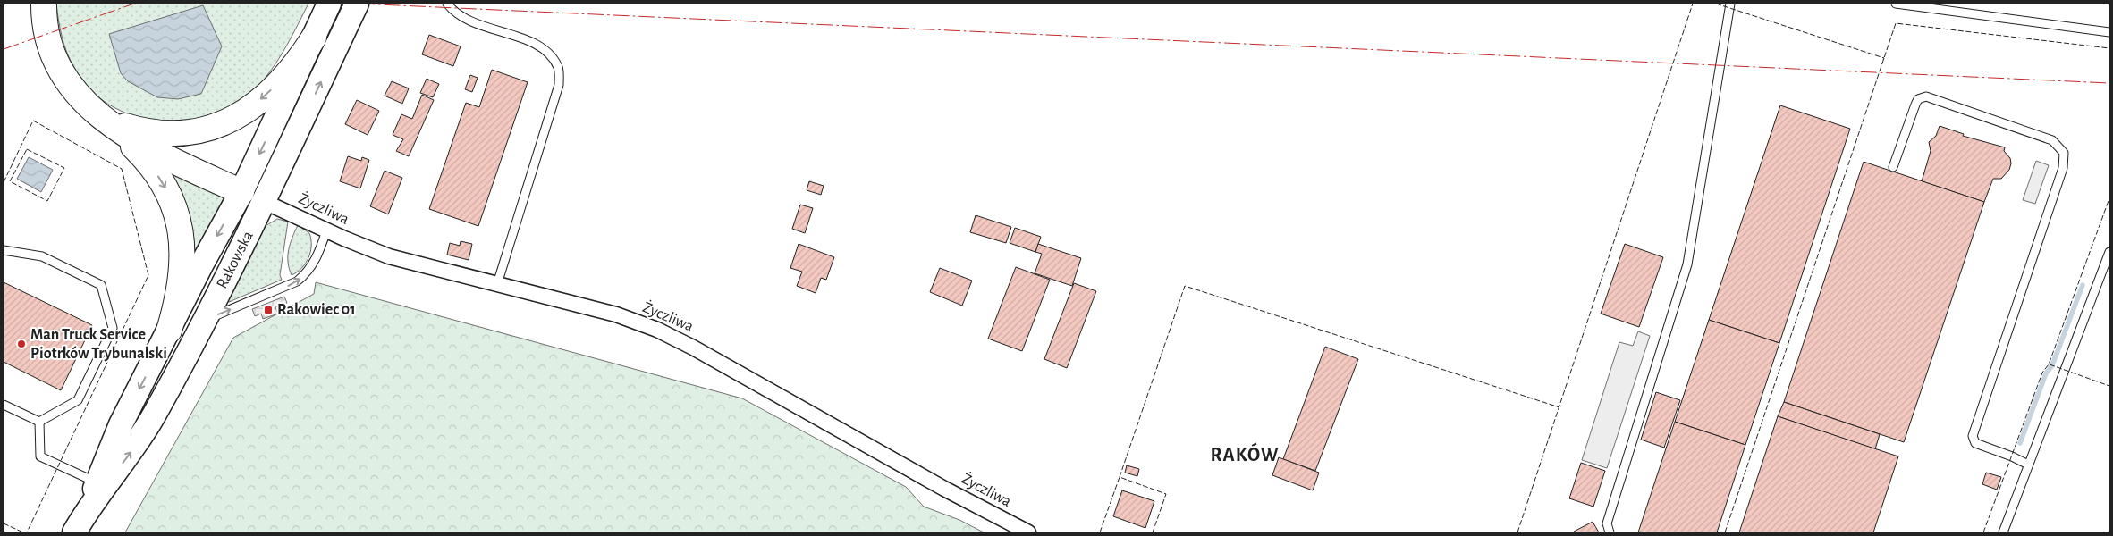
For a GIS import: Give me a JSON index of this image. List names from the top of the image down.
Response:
{
  "streets": {
    "main road": ["Rakowska"],
    "street": ["Życzliwa"]
  },
  "crossings": [
    ["Życzliwa", "Rakowska"]
  ],
  "districts": ["RAKÓW"],
  "places": {
    "transit": ["Rakowiec 01"],
    "other": ["Man Truck Service Piotrków Trybunalski"]
  }
}
